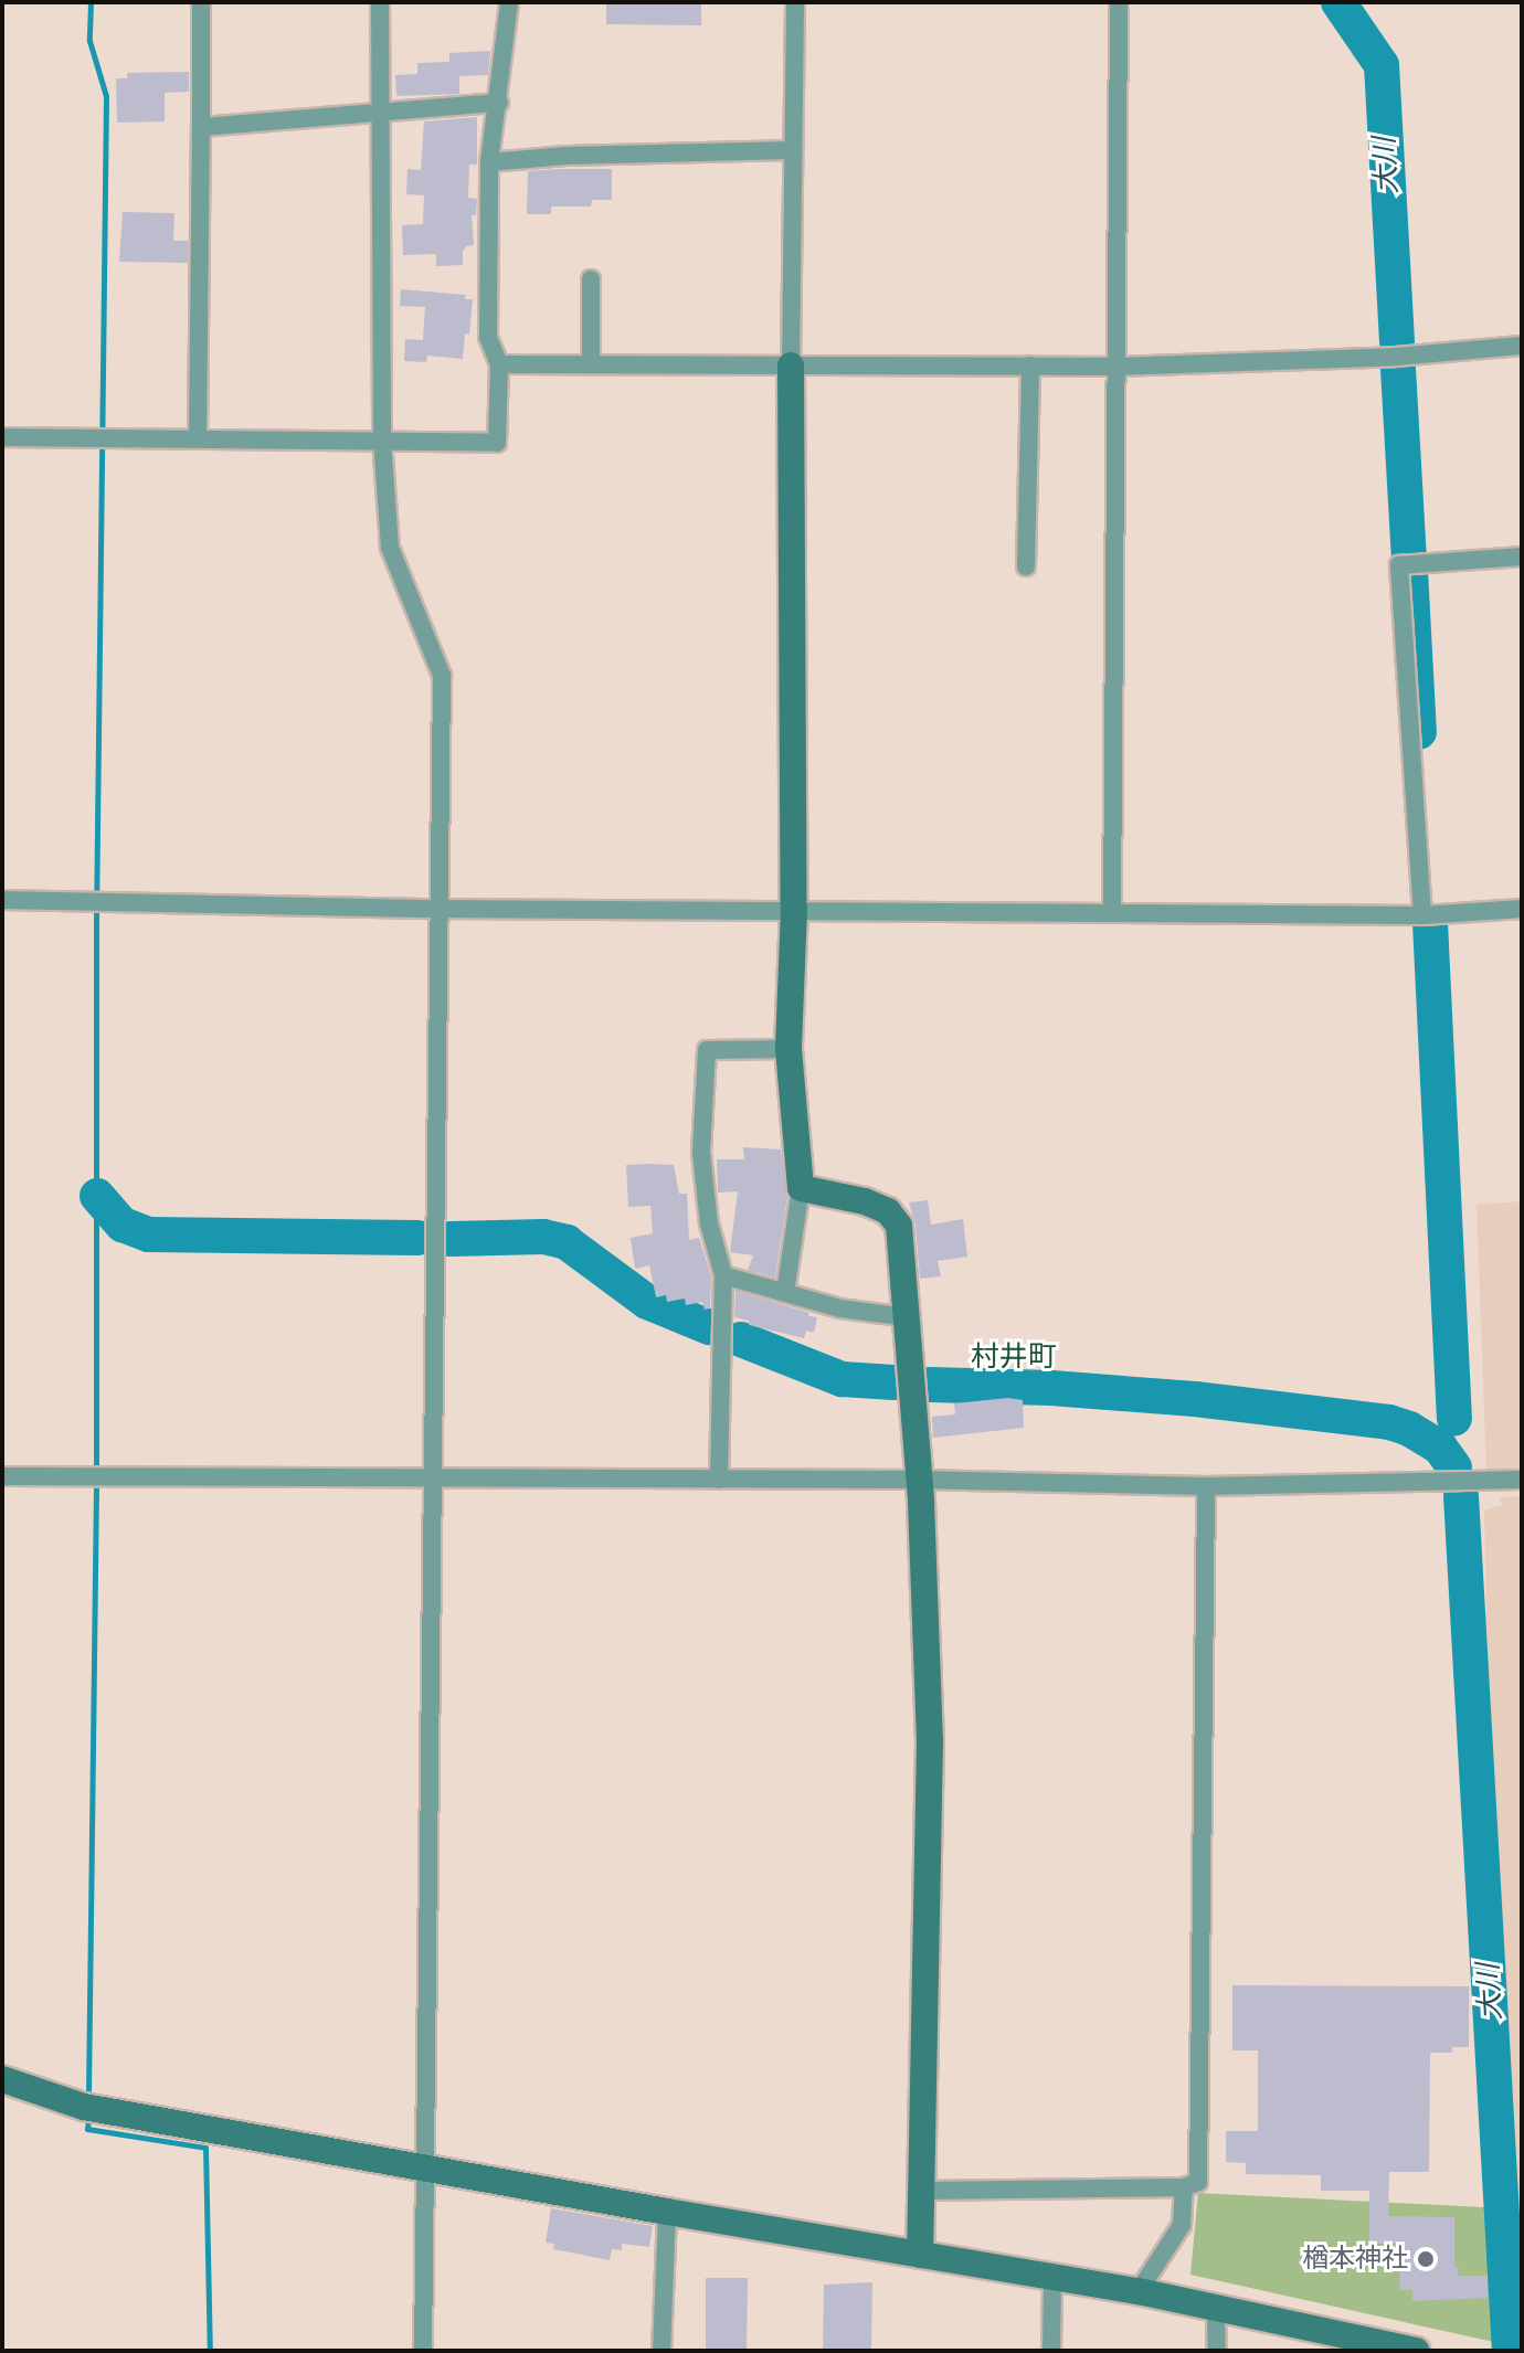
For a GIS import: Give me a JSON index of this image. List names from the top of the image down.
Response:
{
  "districts": ["村井町"],
  "water": ["大川"],
  "places": ["楢本神社"]
}
